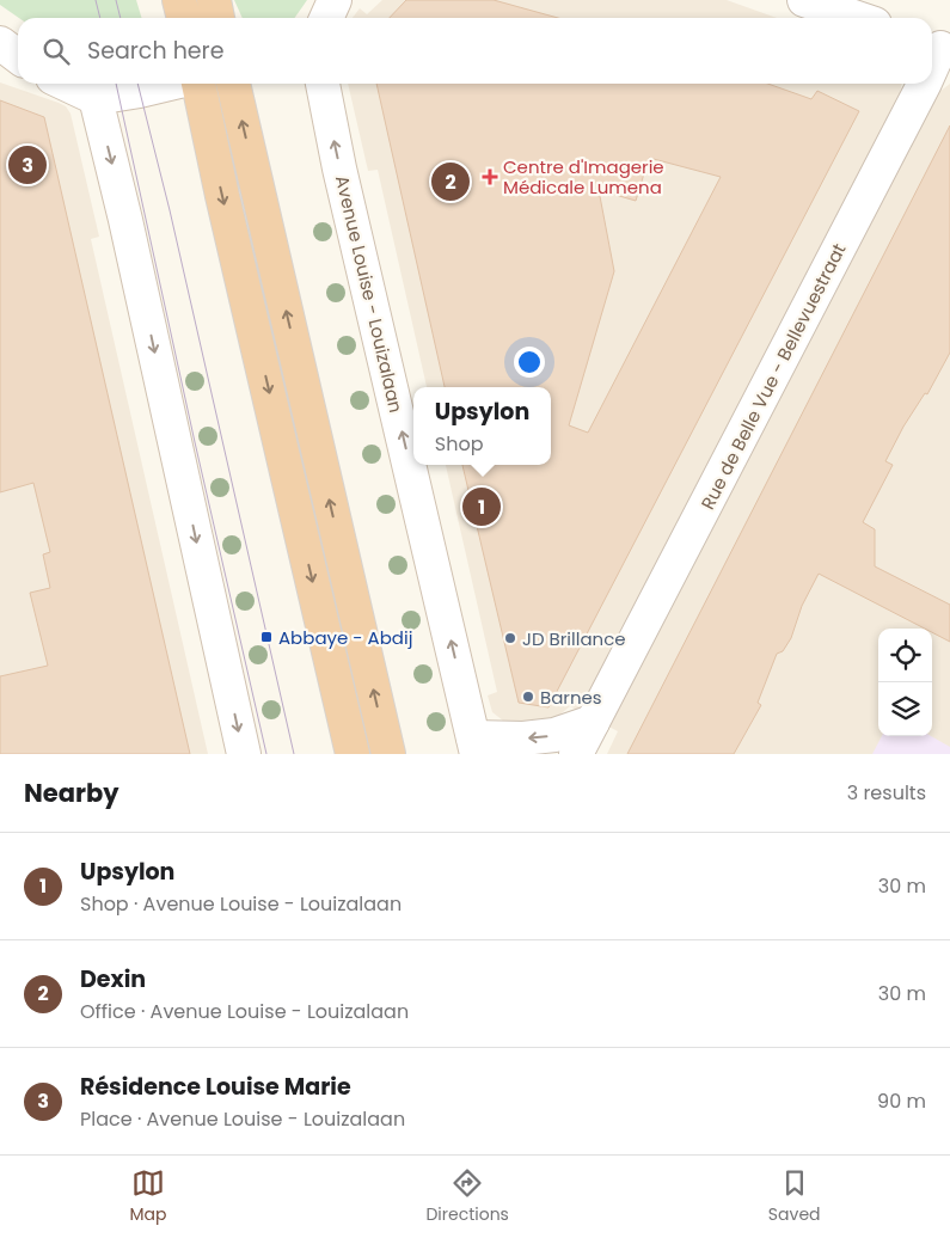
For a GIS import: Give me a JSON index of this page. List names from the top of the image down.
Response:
{
  "streets": {
    "main road": ["Avenue Louise - Louizalaan", "Rue de Belle Vue - Bellevuestraat"]
  },
  "places": {
    "health": ["Centre d'Imagerie Médicale Lumena"],
    "transit": ["Abbaye - Abdij"],
    "other": ["JD Brillance", "Barnes"]
  },
  "page": {
    "search": "Search here",
    "pins": ["3", "2", "1"],
    "popup": ["Upsylon", "Shop"],
    "heading": ["Nearby", "3 results"],
    "list": [
      {
        "mark": "1",
        "name": "Upsylon",
        "note": "Shop · Avenue Louise - Louizalaan",
        "value": "30 m"
      },
      {
        "mark": "2",
        "name": "Dexin",
        "note": "Office · Avenue Louise - Louizalaan",
        "value": "30 m"
      },
      {
        "mark": "3",
        "name": "Résidence Louise Marie",
        "note": "Place · Avenue Louise - Louizalaan",
        "value": "90 m"
      }
    ],
    "nav": ["Map", "Directions", "Saved"]
  }
}
